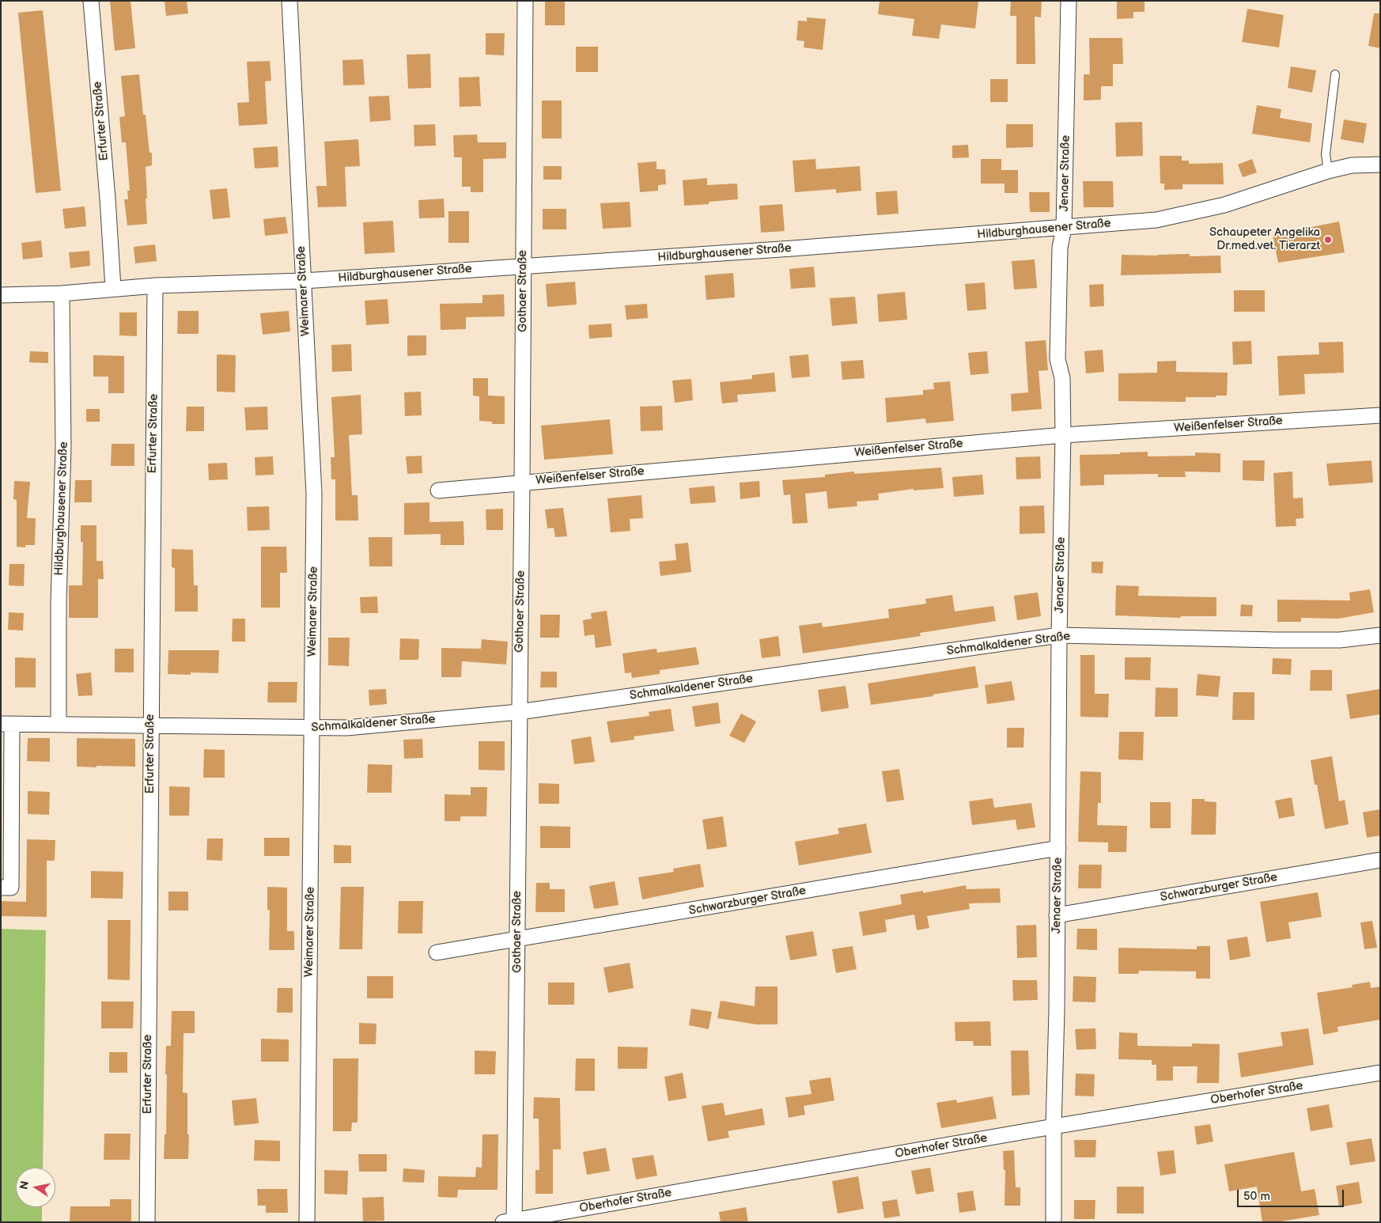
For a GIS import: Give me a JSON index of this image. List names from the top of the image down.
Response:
{
  "streets": {
    "street": [
      "Erfurter Straße",
      "Jenaer Straße",
      "Hildburghausener Straße",
      "Weimarer Straße",
      "Gothaer Straße",
      "Weißenfelser Straße",
      "Schmalkaldener Straße",
      "Schwarzburger Straße",
      "Oberhofer Straße"
    ]
  },
  "crossings": [
    ["Erfurter Straße", "Hildburghausener Straße"],
    ["Erfurter Straße", "Schmalkaldener Straße"],
    ["Jenaer Straße", "Hildburghausener Straße"],
    ["Jenaer Straße", "Weißenfelser Straße"],
    ["Jenaer Straße", "Schmalkaldener Straße"],
    ["Jenaer Straße", "Schwarzburger Straße"],
    ["Jenaer Straße", "Oberhofer Straße"],
    ["Hildburghausener Straße", "Weimarer Straße"],
    ["Hildburghausener Straße", "Gothaer Straße"],
    ["Hildburghausener Straße", "Schmalkaldener Straße"],
    ["Weimarer Straße", "Schmalkaldener Straße"],
    ["Gothaer Straße", "Weißenfelser Straße"],
    ["Gothaer Straße", "Schmalkaldener Straße"],
    ["Gothaer Straße", "Schwarzburger Straße"],
    ["Gothaer Straße", "Oberhofer Straße"]
  ],
  "places": ["Schaupeter Angelika Dr.med.vet. Tierarzt"],
  "scale_bar": "50 m",
  "north": "left"
}
